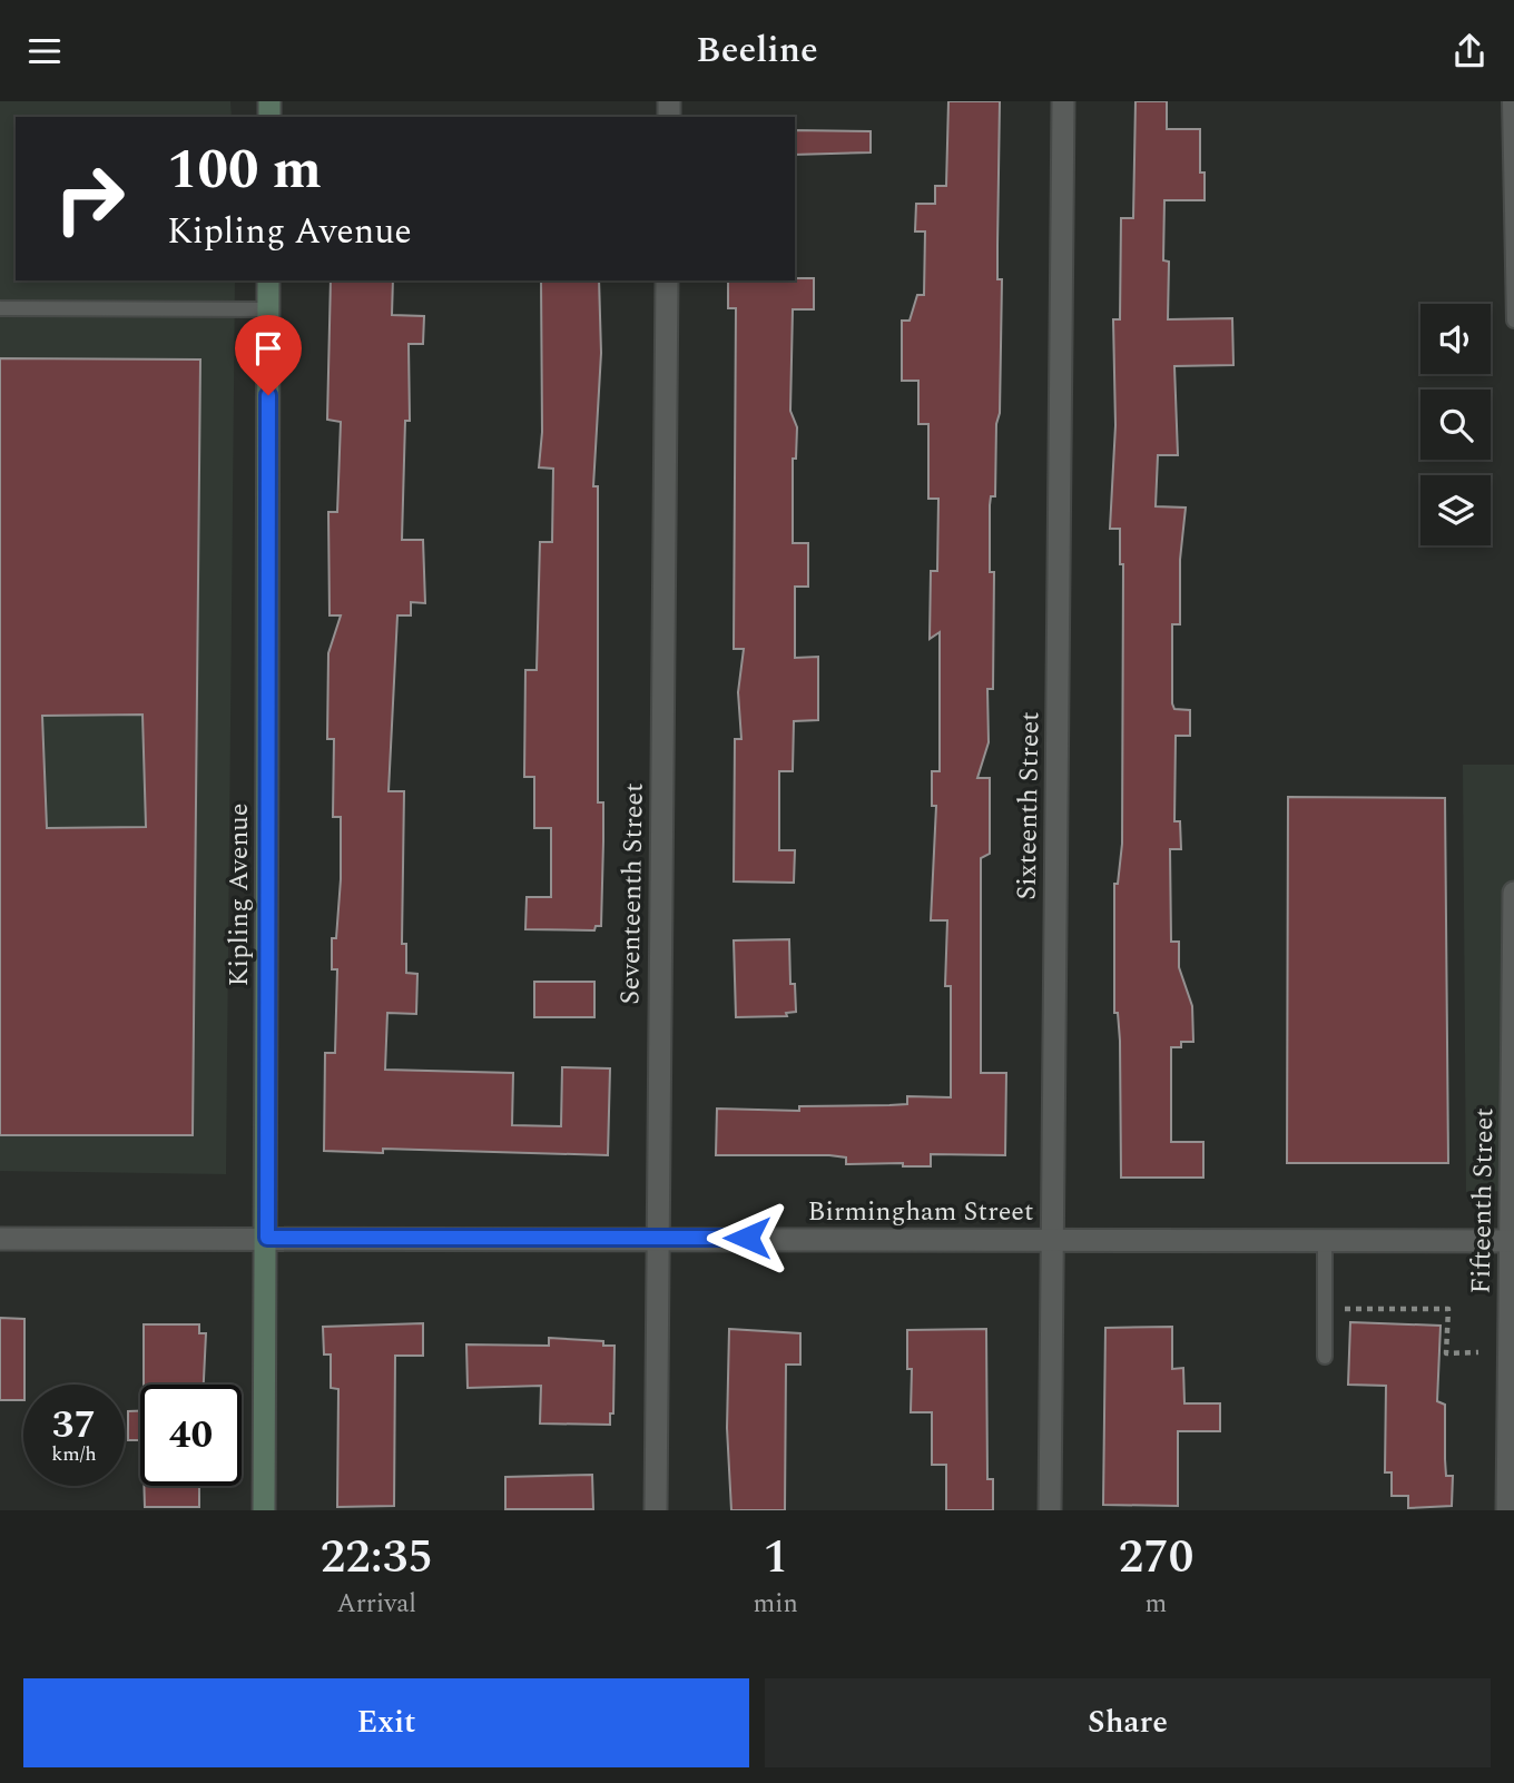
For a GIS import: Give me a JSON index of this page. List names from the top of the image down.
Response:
{
  "streets": {
    "main road": ["Kipling Avenue"],
    "street": [
      "Sixteenth Street",
      "Seventeenth Street",
      "Fifteenth Street",
      "Birmingham Street"
    ]
  },
  "crossings": [
    ["Sixteenth Street", "Birmingham Street"],
    ["Seventeenth Street", "Birmingham Street"],
    ["Kipling Avenue", "Birmingham Street"],
    ["Fifteenth Street", "Birmingham Street"]
  ],
  "page": {
    "header": "Beeline",
    "turn": ["100 m", "Kipling Avenue"],
    "speed": "37 km/h",
    "limit": "40",
    "eta": [
      "22:35",
      "Arrival",
      "1",
      "min",
      "270",
      "m"
    ],
    "buttons": ["Exit", "Share"]
  }
}
